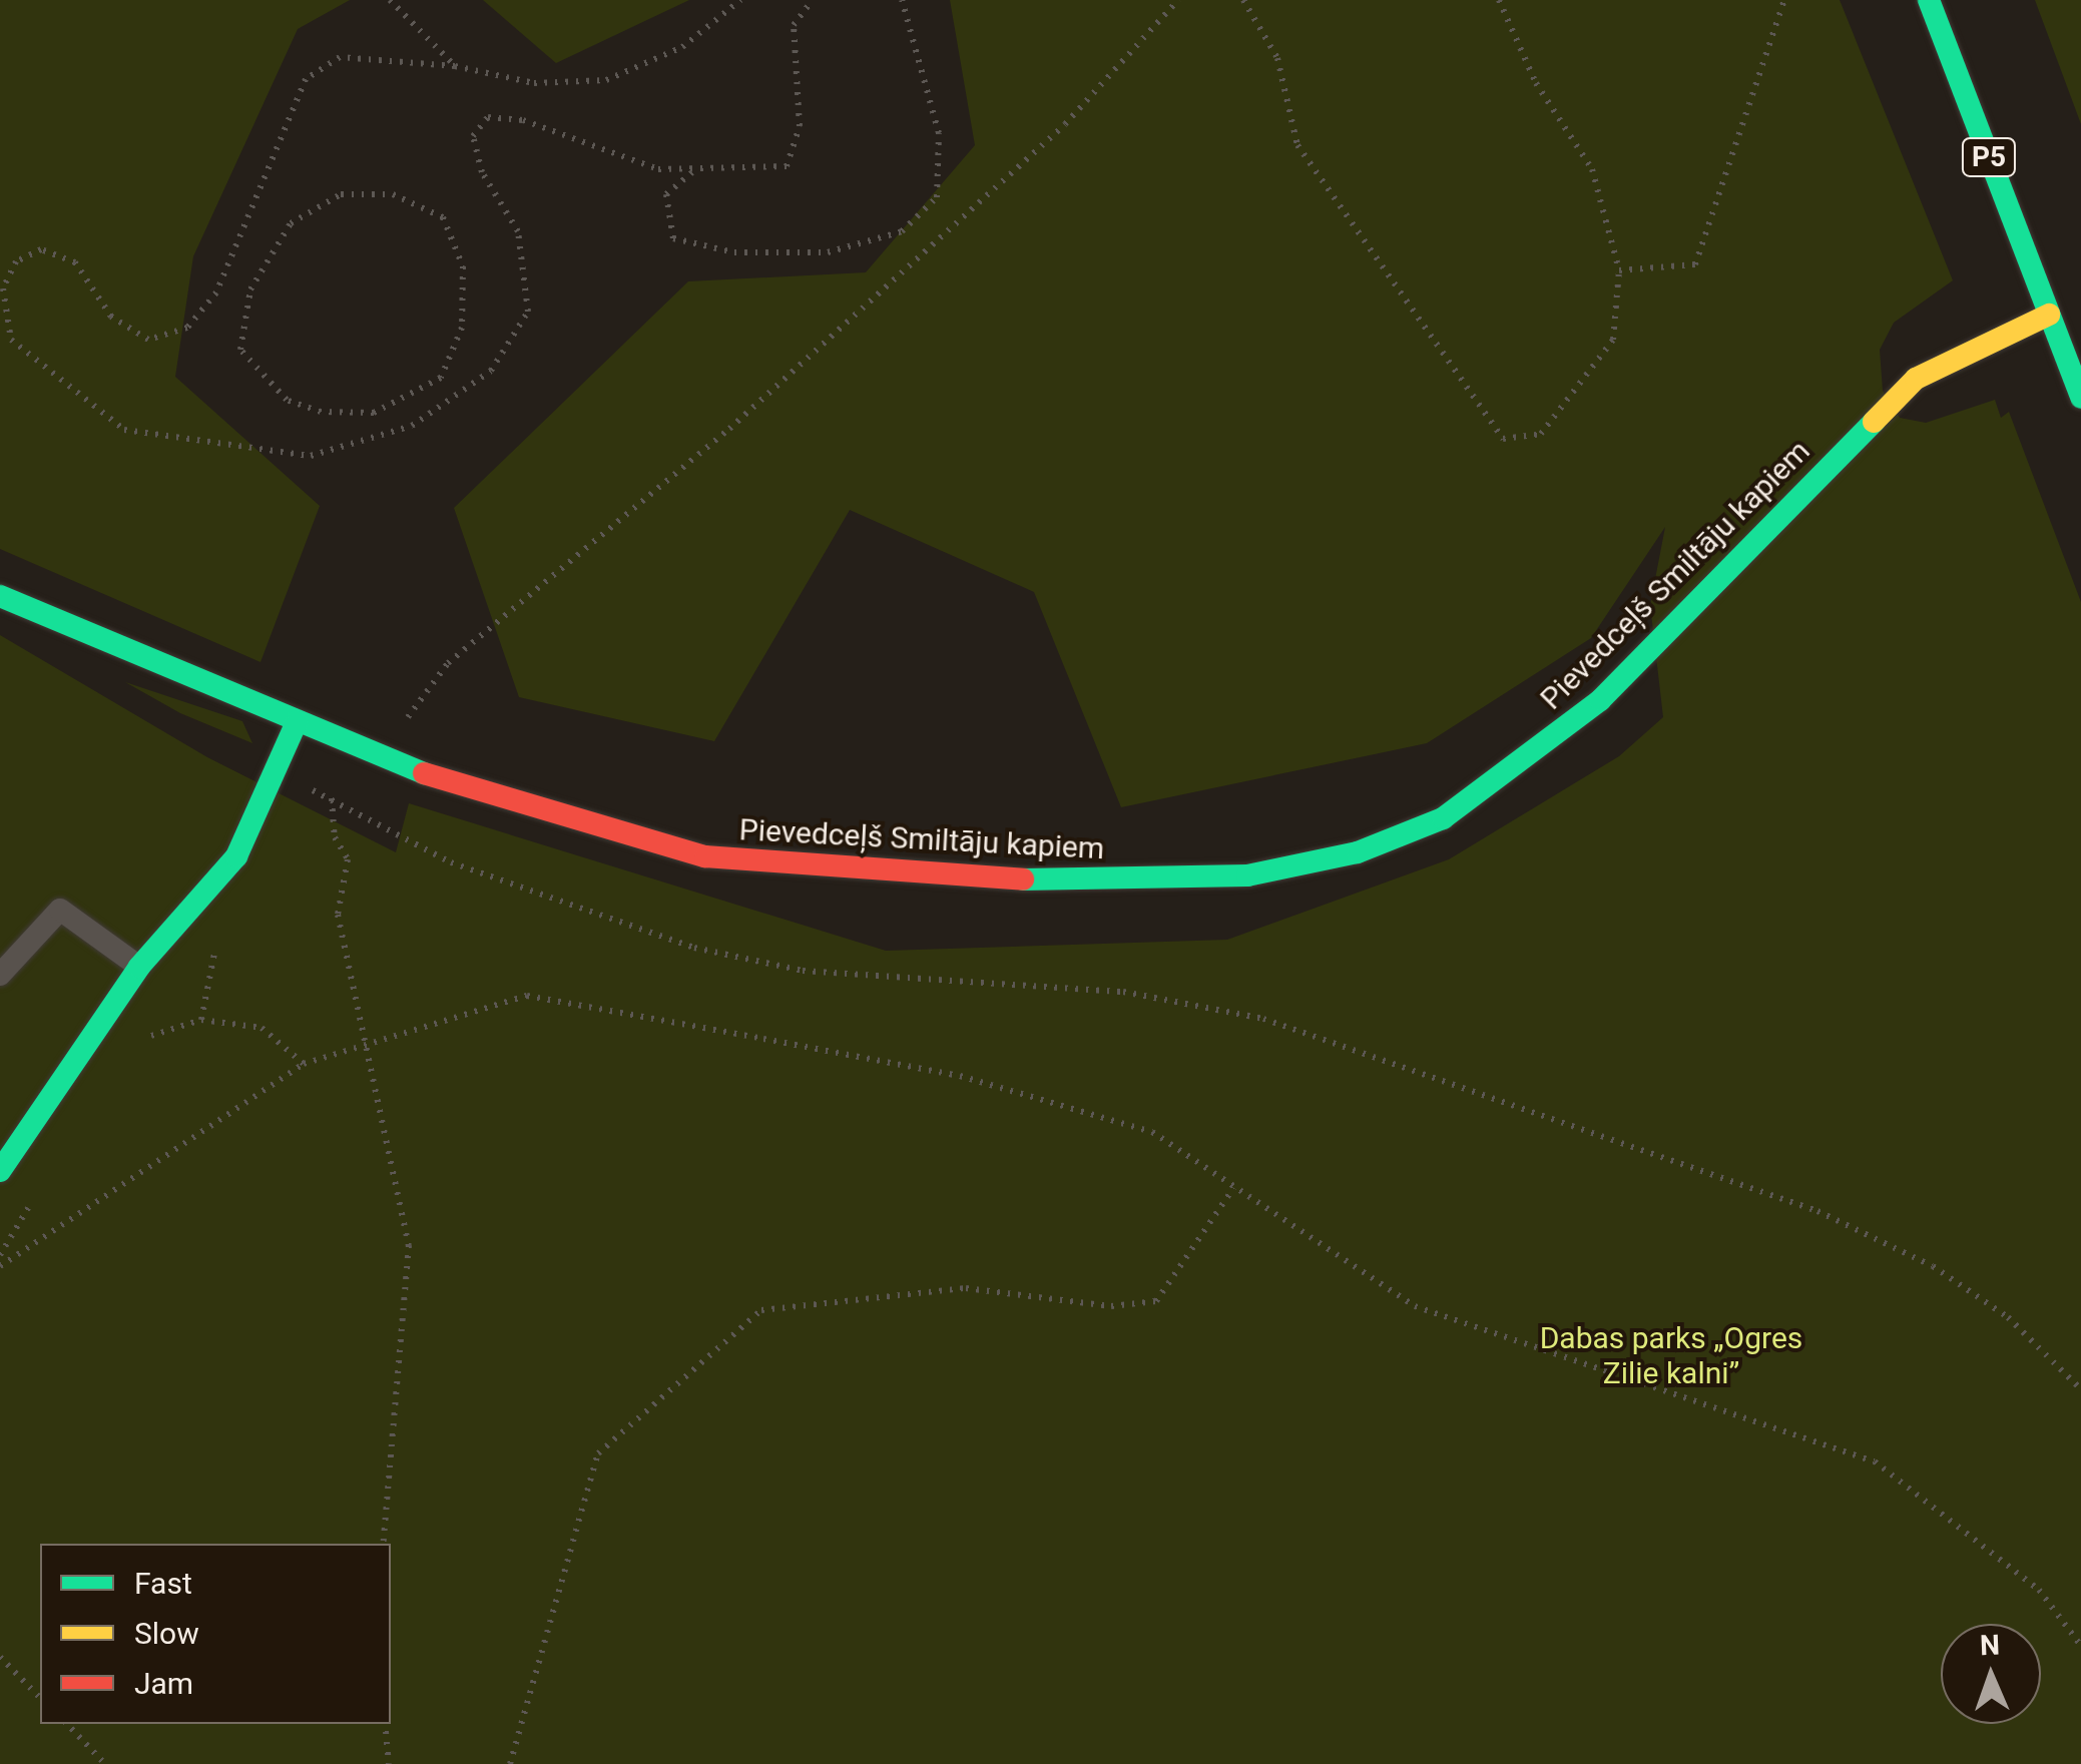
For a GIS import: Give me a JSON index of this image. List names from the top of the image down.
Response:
{
  "streets": {
    "street": ["P5", "Pievedceļš Smiltāju kapiem"]
  },
  "crossings": [
    ["P5", "Pievedceļš Smiltāju kapiem"]
  ],
  "parks": ["Dabas parks „Ogres Zilie kalni”"],
  "legend": ["Fast", "Slow", "Jam"],
  "north": "top"
}
